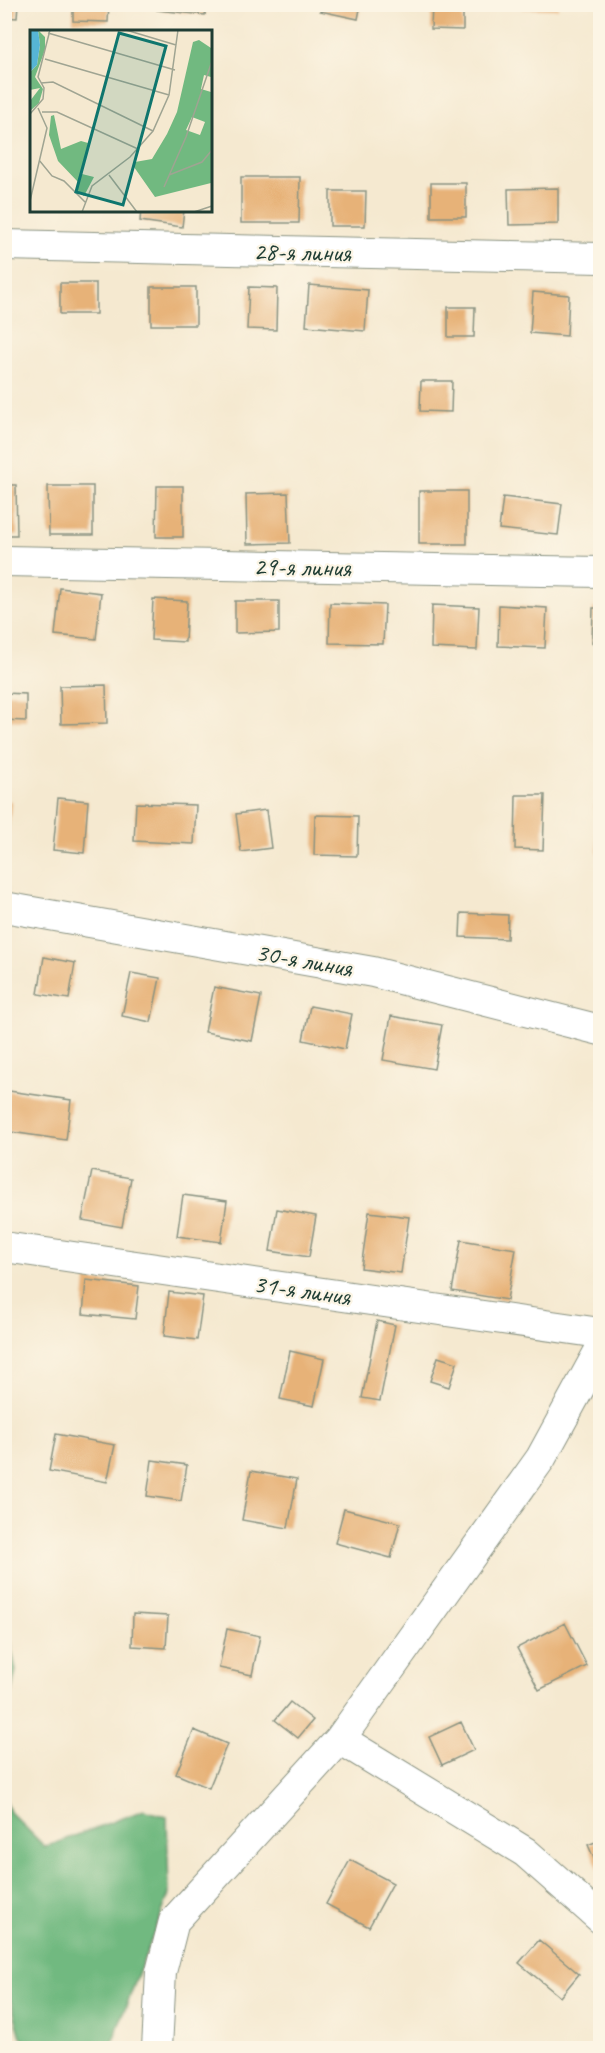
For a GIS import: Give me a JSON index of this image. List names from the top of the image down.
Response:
{
  "streets": {
    "street": [
      "28-я линия",
      "29-я линия",
      "30-я линия",
      "31-я линия"
    ]
  }
}
